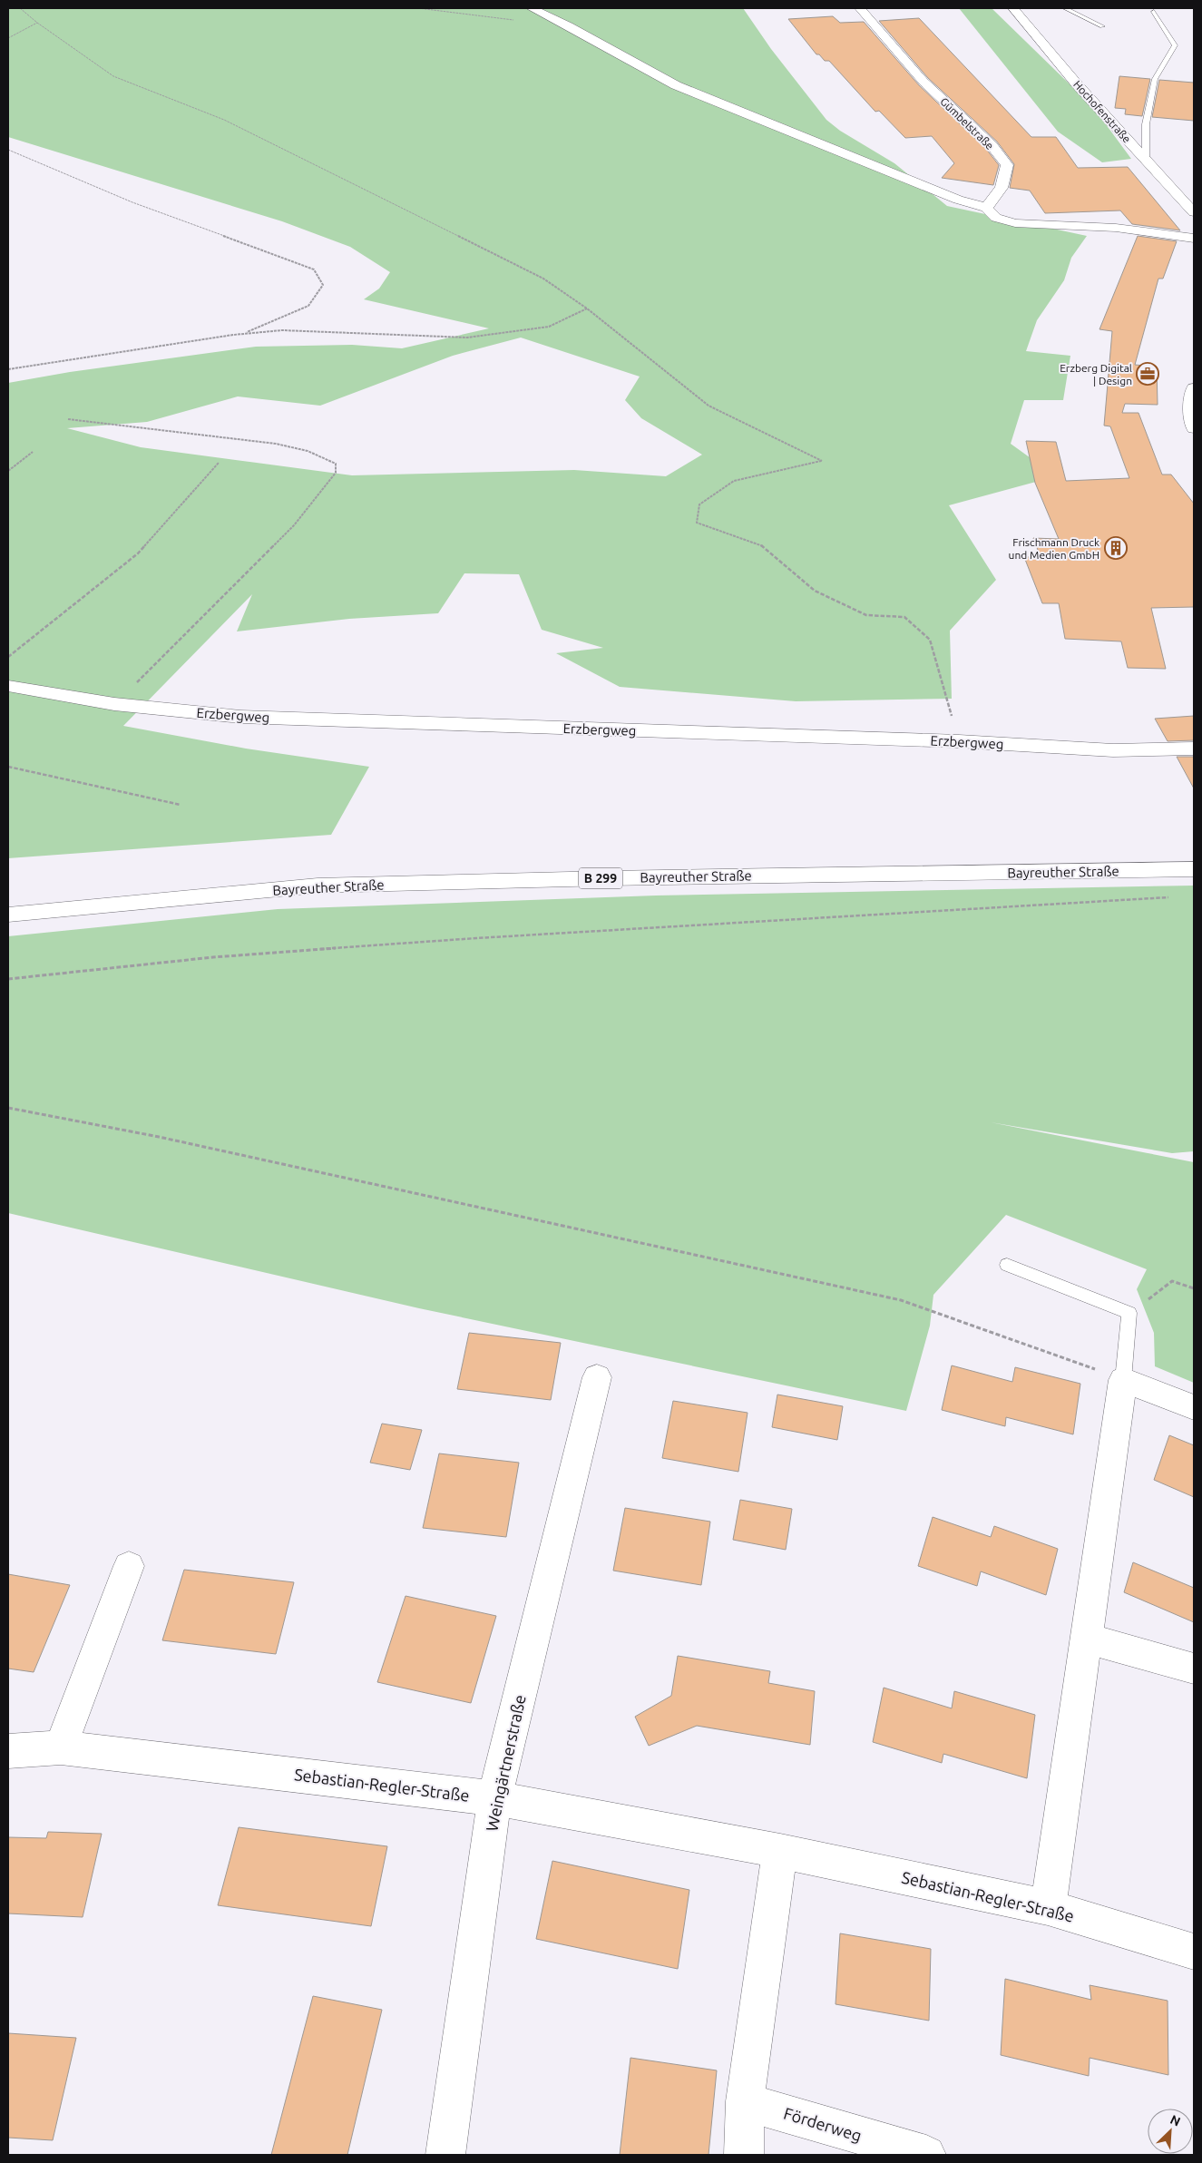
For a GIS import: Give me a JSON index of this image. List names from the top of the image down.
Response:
{
  "streets": {
    "street": [
      "Hochofenstraße",
      "Gümbelstraße",
      "Erzbergweg",
      "Bayreuther Straße",
      "B 299",
      "Weingärtnerstraße",
      "Sebastian-Regler-Straße",
      "Förderweg"
    ]
  },
  "crossings": [
    ["Weingärtnerstraße", "Sebastian-Regler-Straße"]
  ],
  "places": {
    "office": ["Erzberg Digital | Design"],
    "building": ["Frischmann Druck und Medien GmbH"]
  },
  "north": "top right"
}
